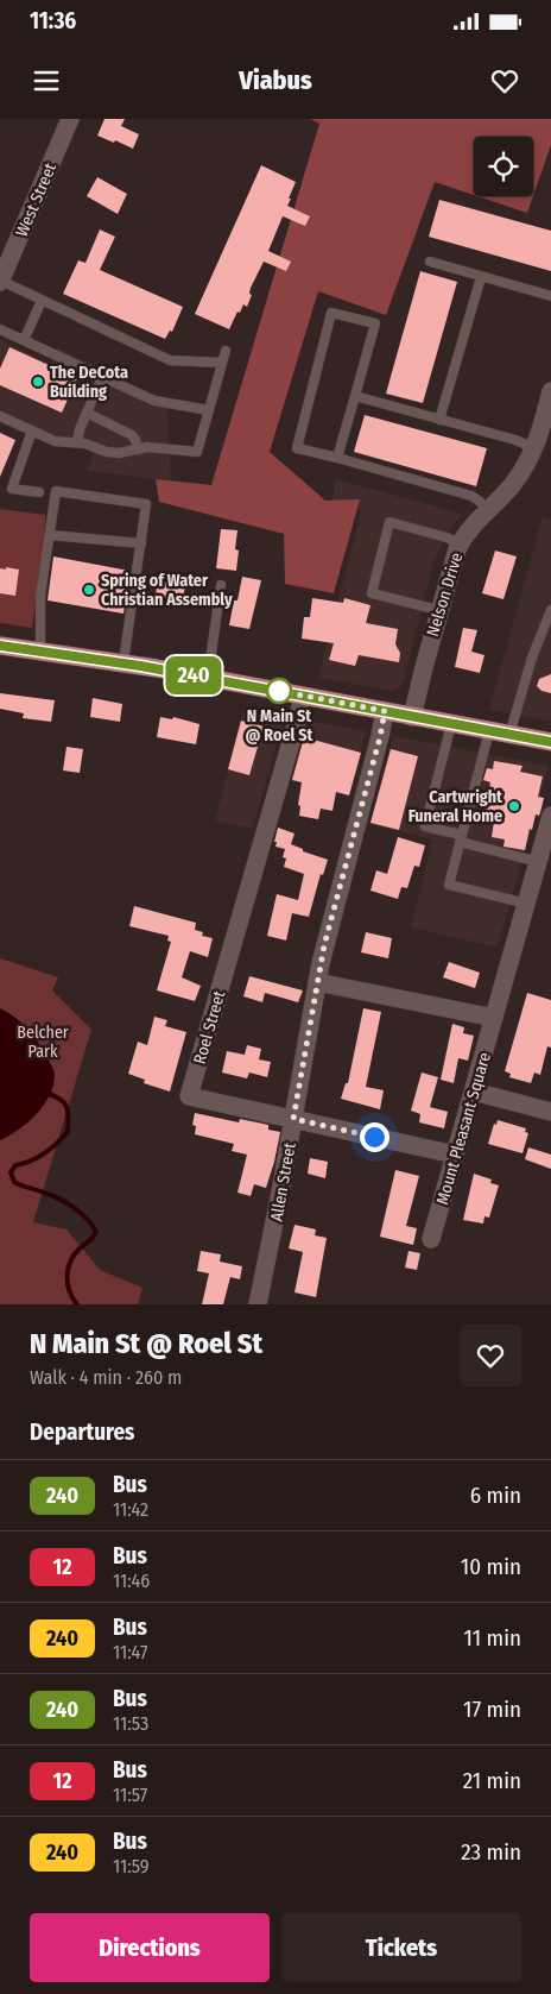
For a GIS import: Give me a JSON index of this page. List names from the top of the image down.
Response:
{
  "streets": {
    "street": [
      "West Street",
      "Nelson Drive",
      "Roel Street",
      "Mount Pleasant Square",
      "Allen Street"
    ]
  },
  "crossings": [
    ["Roel Street", "Mount Pleasant Square"],
    ["Roel Street", "Allen Street"]
  ],
  "parks": ["Belcher Park"],
  "places": [
    "The DeCota Building",
    "Spring of Water Christian Assembly",
    "N Main St @ Roel St",
    "Cartwright Funeral Home"
  ],
  "lines": ["bus line 240"],
  "page": {
    "status": "11:36",
    "header": "Viabus",
    "on_map": "240",
    "heading": [
      ["N Main St @ Roel St", "Walk · 4 min · 260 m"],
      "Departures"
    ],
    "list": [
      {
        "mark": "240",
        "name": "Bus",
        "note": "11:42",
        "value": "6 min"
      },
      {
        "mark": "12",
        "name": "Bus",
        "note": "11:46",
        "value": "10 min"
      },
      {
        "mark": "240",
        "name": "Bus",
        "note": "11:47",
        "value": "11 min"
      },
      {
        "mark": "240",
        "name": "Bus",
        "note": "11:53",
        "value": "17 min"
      },
      {
        "mark": "12",
        "name": "Bus",
        "note": "11:57",
        "value": "21 min"
      },
      {
        "mark": "240",
        "name": "Bus",
        "note": "11:59",
        "value": "23 min"
      }
    ],
    "buttons": ["Directions", "Tickets"]
  }
}
